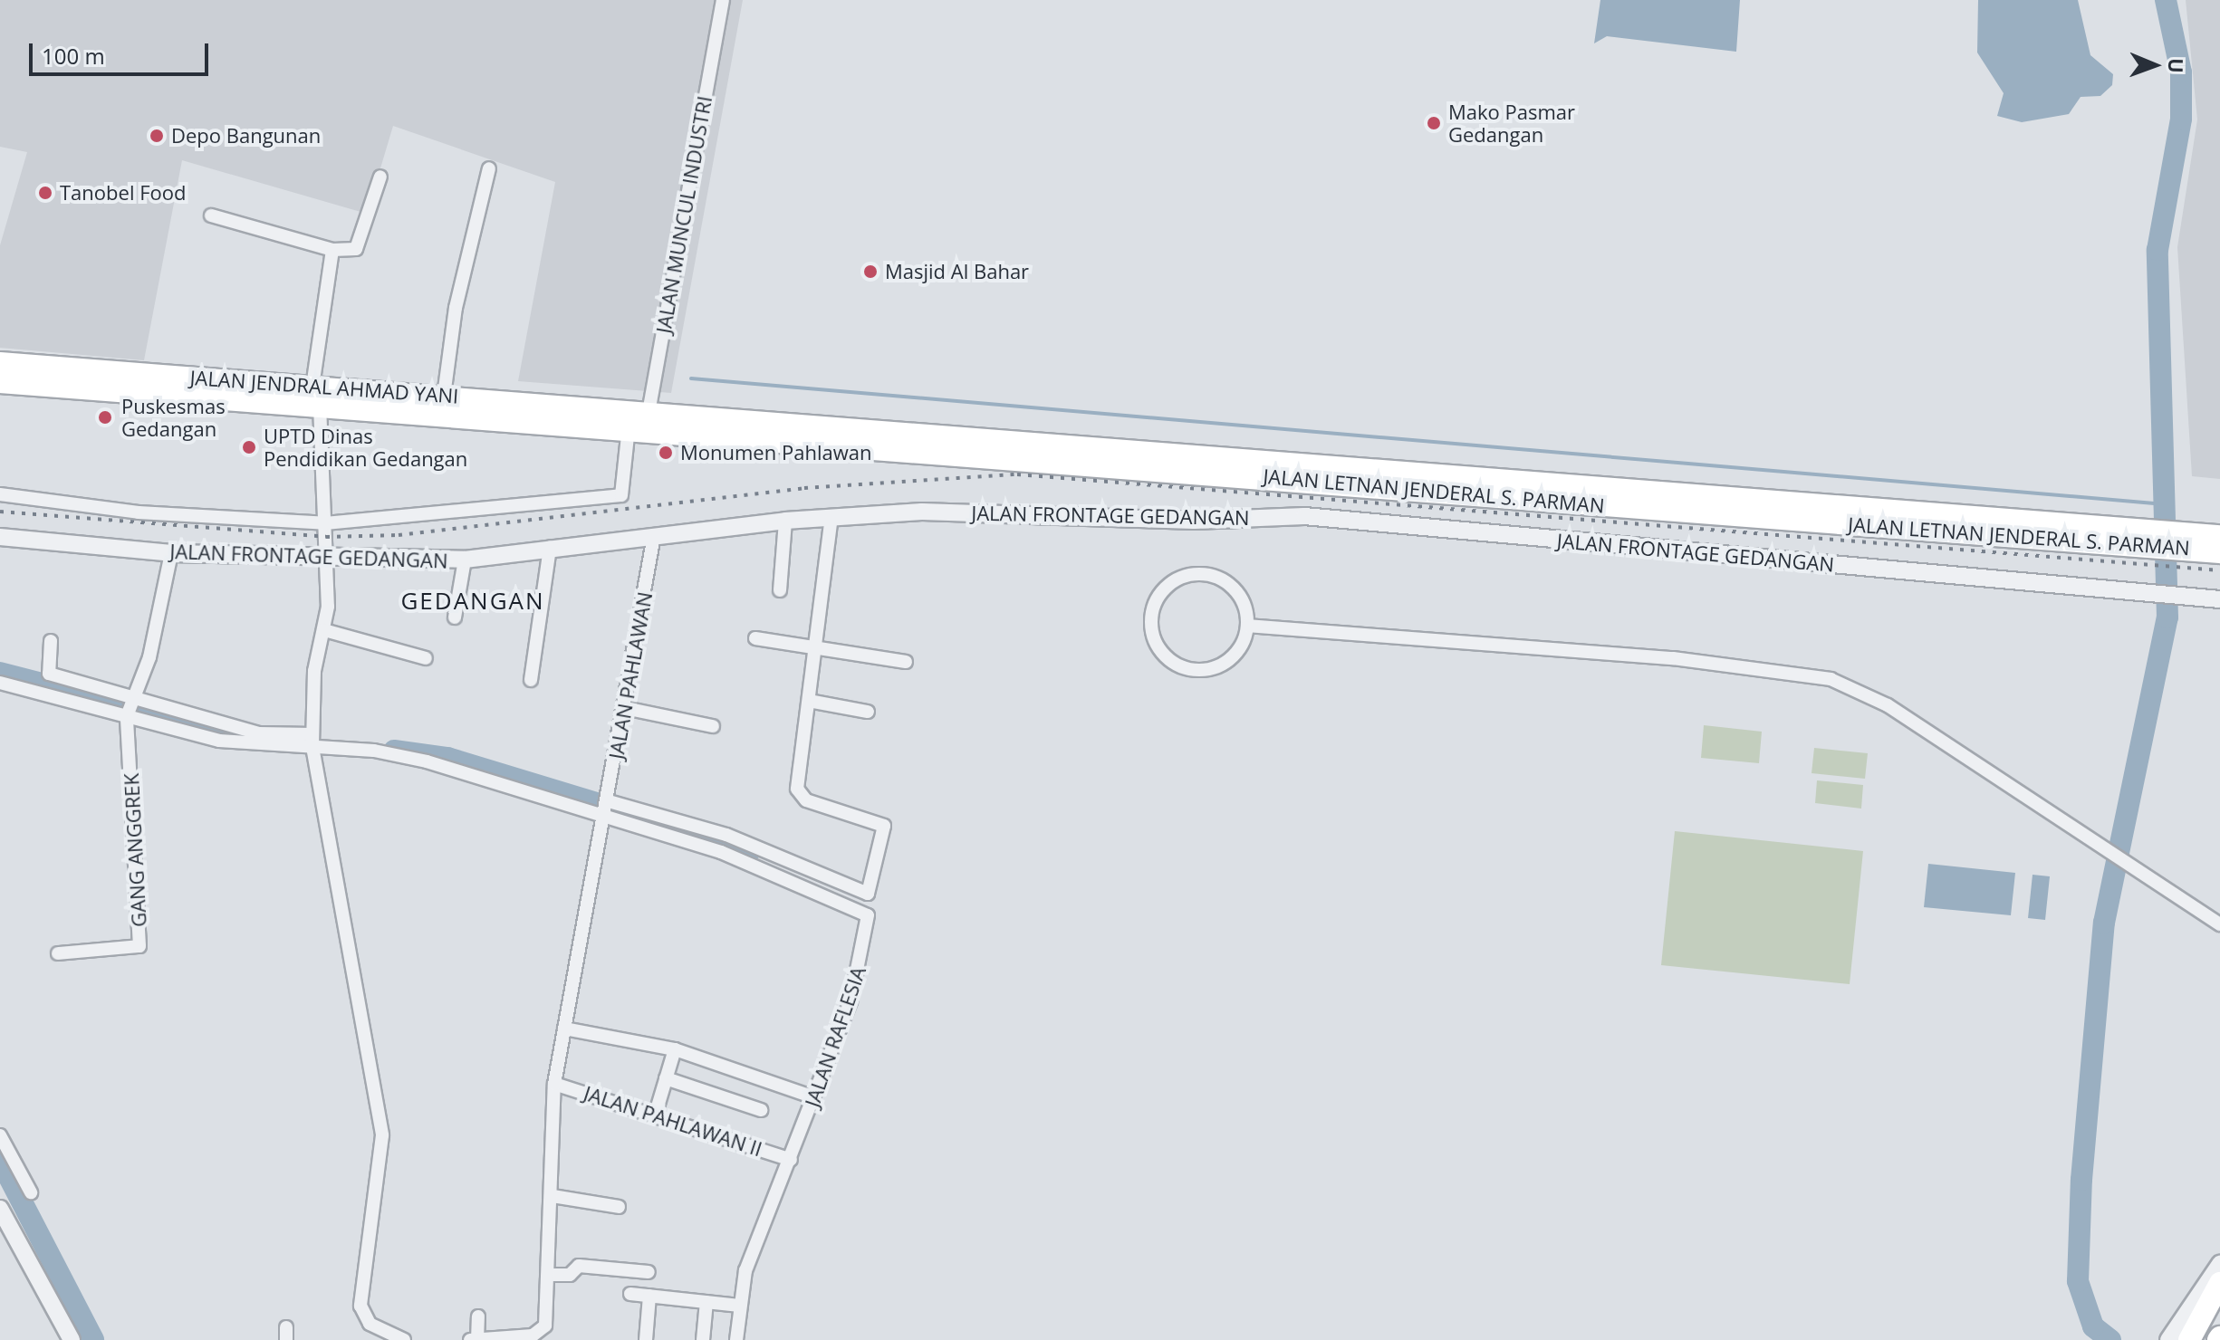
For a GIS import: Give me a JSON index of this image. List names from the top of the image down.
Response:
{
  "streets": {
    "highway": ["JALAN JENDRAL AHMAD YANI", "JALAN LETNAN JENDERAL S. PARMAN"],
    "street": [
      "JALAN MUNCUL INDUSTRI",
      "JALAN FRONTAGE GEDANGAN",
      "JALAN PAHLAWAN",
      "GANG ANGGREK",
      "JALAN RAFLESIA",
      "JALAN PAHLAWAN II"
    ]
  },
  "crossings": [
    ["JALAN MUNCUL INDUSTRI", "JALAN JENDRAL AHMAD YANI"],
    ["JALAN MUNCUL INDUSTRI", "JALAN LETNAN JENDERAL S. PARMAN"],
    ["JALAN JENDRAL AHMAD YANI", "JALAN LETNAN JENDERAL S. PARMAN"],
    ["JALAN FRONTAGE GEDANGAN", "JALAN PAHLAWAN"],
    ["JALAN PAHLAWAN", "JALAN RAFLESIA"],
    ["JALAN PAHLAWAN", "JALAN PAHLAWAN II"],
    ["JALAN RAFLESIA", "JALAN PAHLAWAN II"]
  ],
  "districts": ["GEDANGAN"],
  "places": [
    "Mako Pasmar Gedangan",
    "Depo Bangunan",
    "Tanobel Food",
    "Masjid Al Bahar",
    "Puskesmas Gedangan",
    "UPTD Dinas Pendidikan Gedangan",
    "Monumen Pahlawan"
  ],
  "scale_bar": "100 m",
  "north": "right"
}
